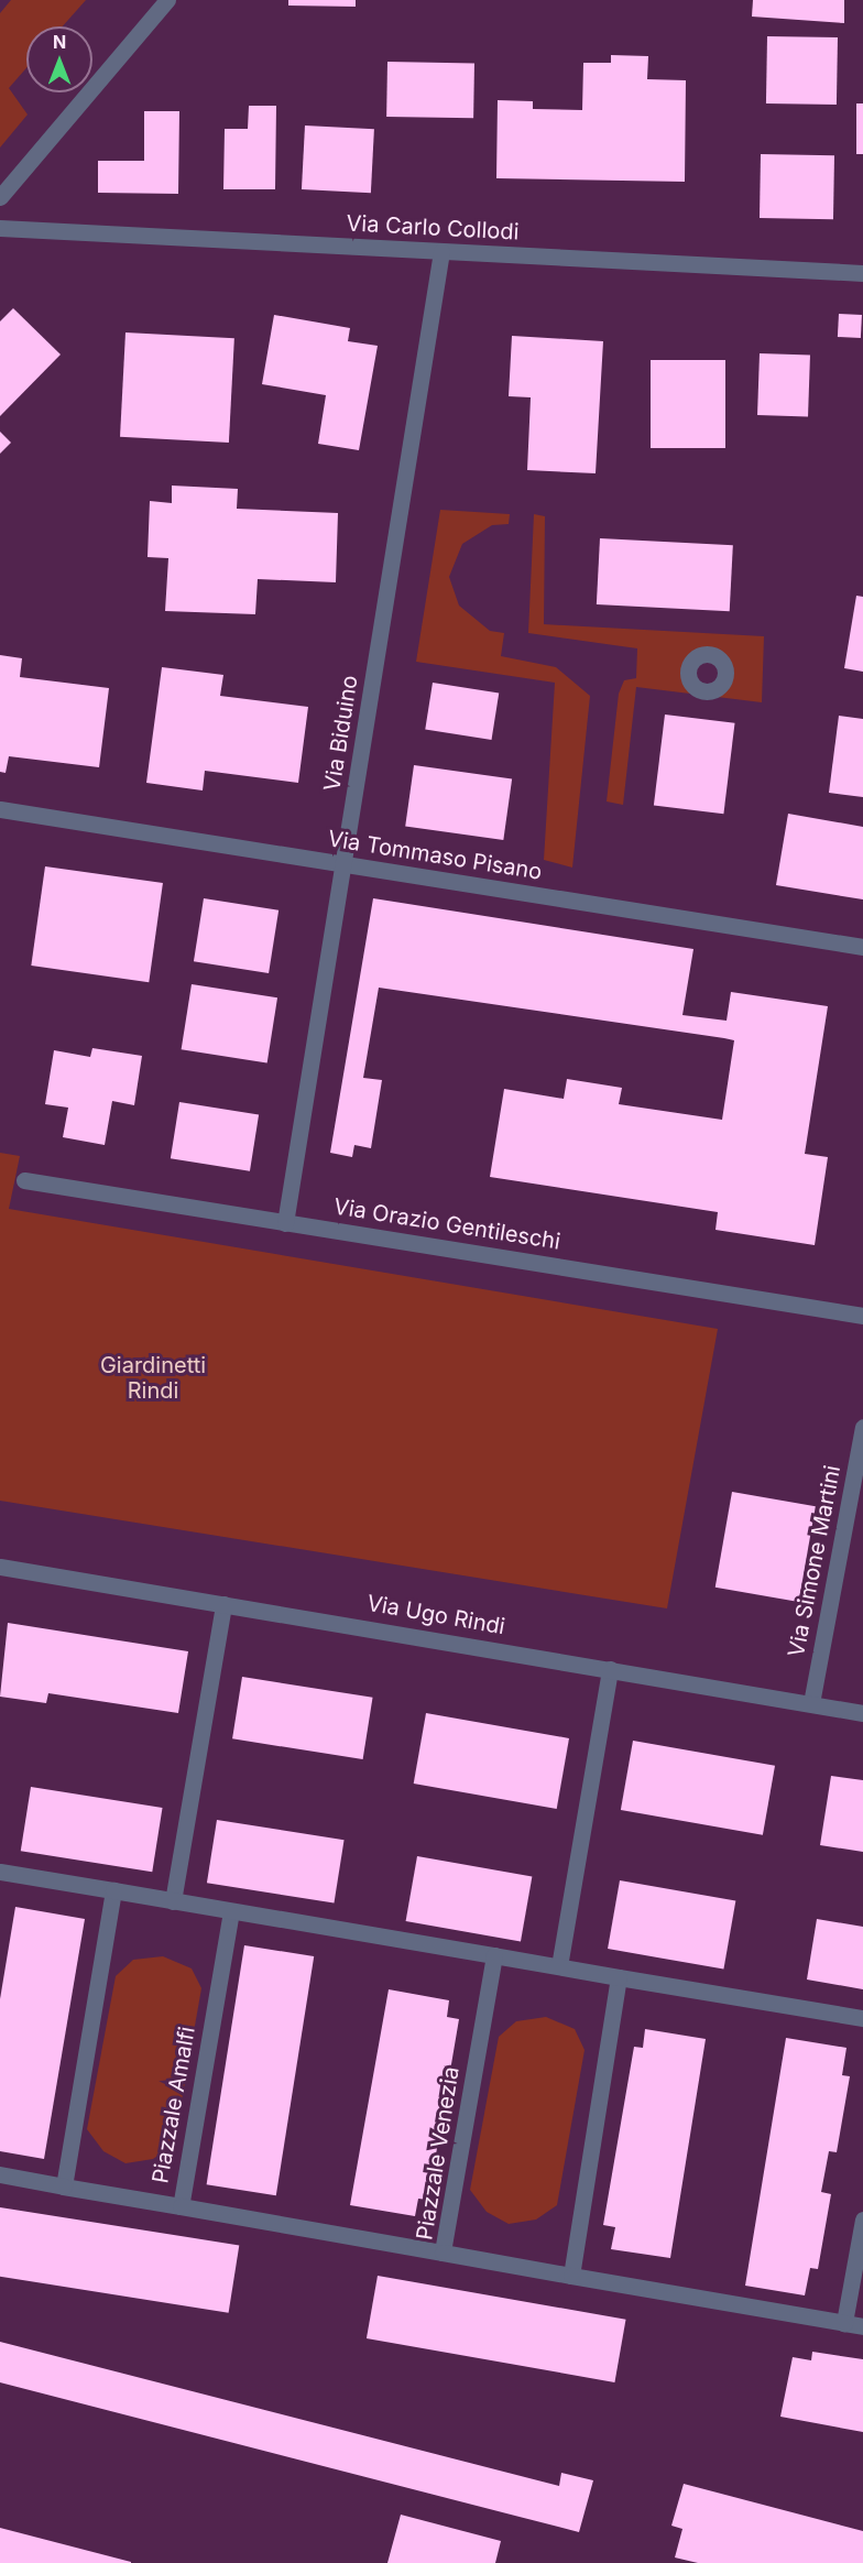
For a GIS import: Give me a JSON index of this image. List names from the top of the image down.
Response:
{
  "streets": {
    "street": [
      "Via Carlo Collodi",
      "Via Biduino",
      "Via Tommaso Pisano",
      "Via Orazio Gentileschi",
      "Via Simone Martini",
      "Via Ugo Rindi",
      "Piazzale Amalfi",
      "Piazzale Venezia"
    ]
  },
  "crossings": [
    ["Via Carlo Collodi", "Via Biduino"],
    ["Via Biduino", "Via Tommaso Pisano"],
    ["Via Biduino", "Via Orazio Gentileschi"],
    ["Via Simone Martini", "Via Ugo Rindi"]
  ],
  "parks": ["Giardinetti Rindi"],
  "north": "top"
}
